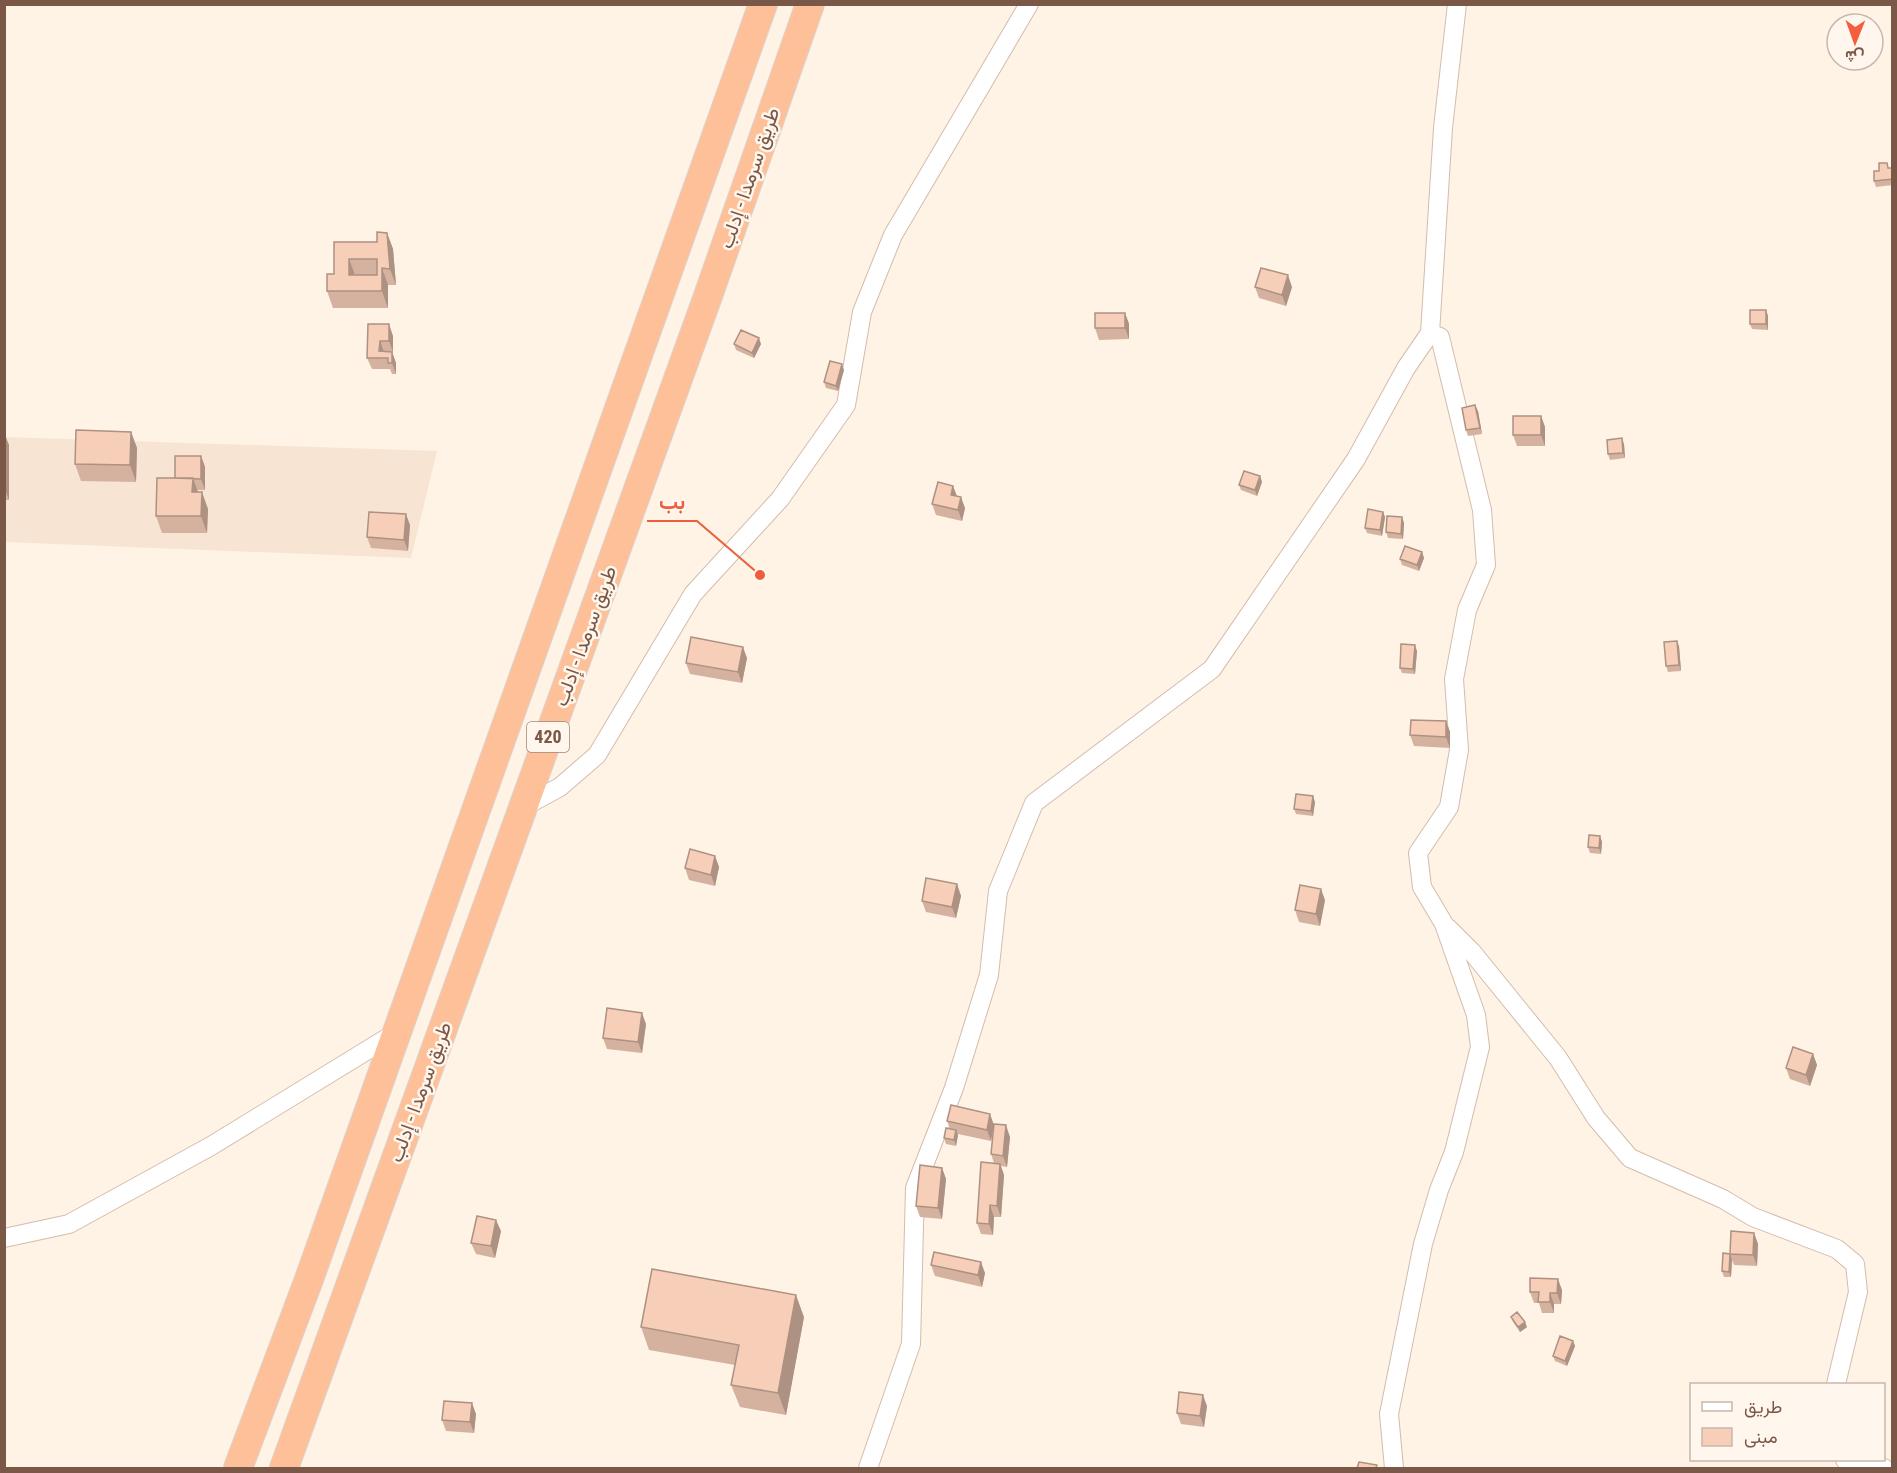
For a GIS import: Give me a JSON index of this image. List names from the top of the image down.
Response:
{
  "streets": {
    "highway": ["طريق سرمدا - إدلب", "420"]
  },
  "places": ["بب"],
  "legend": ["طريق", "مبنى"],
  "north": "bottom"
}
